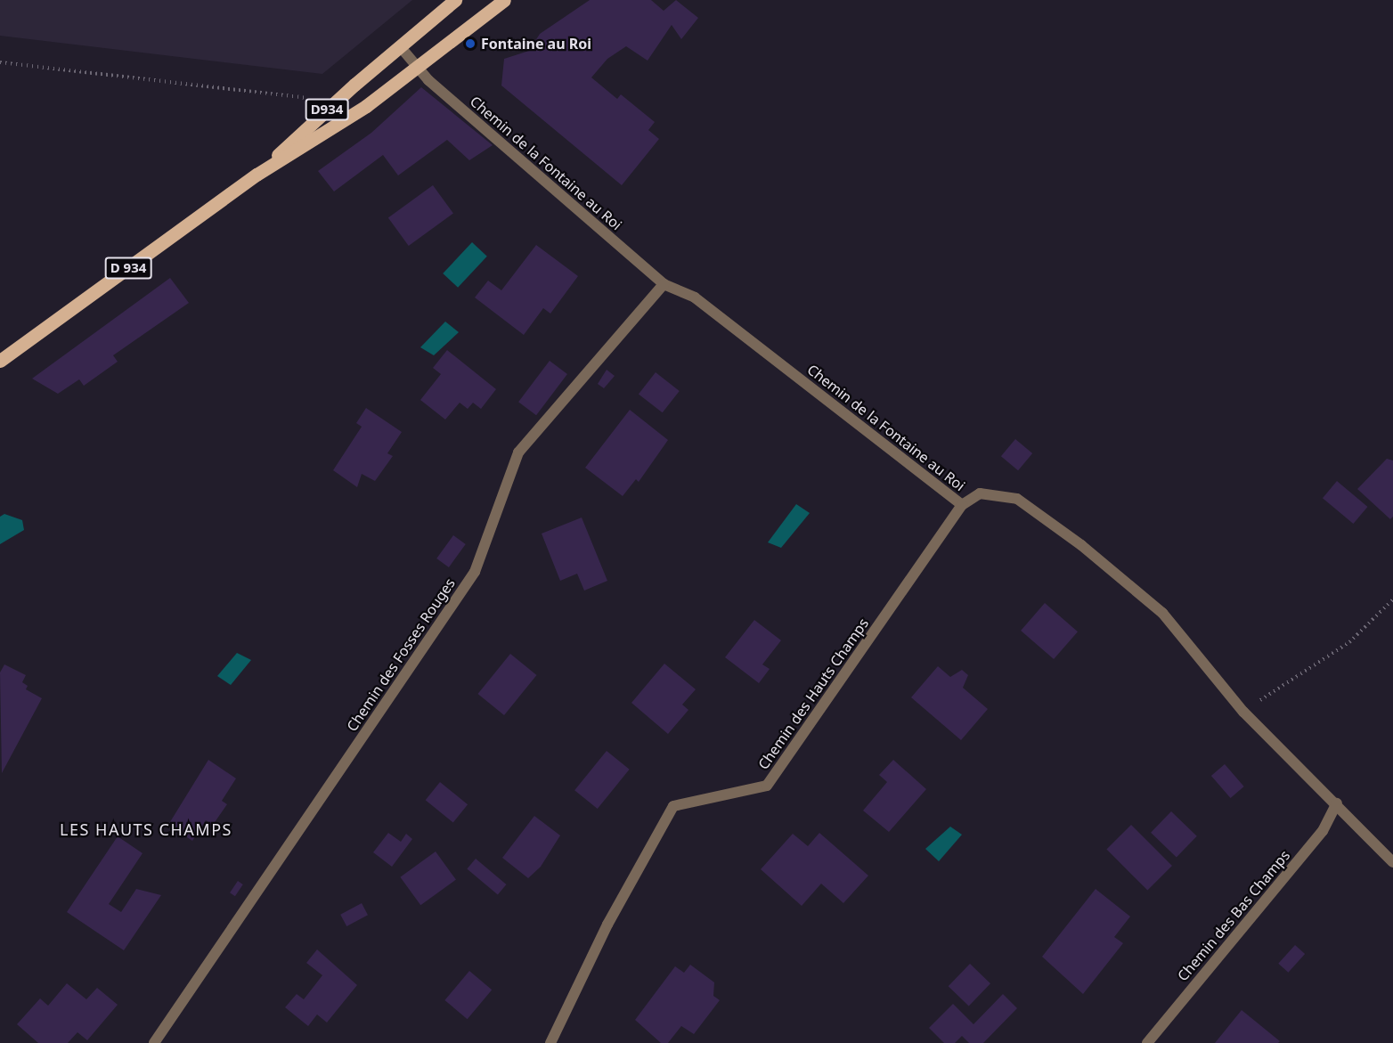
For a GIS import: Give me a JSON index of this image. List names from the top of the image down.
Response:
{
  "streets": {
    "main road": ["D934", "D 934"],
    "street": [
      "Chemin de la Fontaine au Roi",
      "Chemin des Fosses Rouges",
      "Chemin des Hauts Champs",
      "Chemin des Bas Champs"
    ]
  },
  "crossings": [
    ["D934", "Chemin de la Fontaine au Roi"],
    ["D934", "D 934"],
    ["Chemin de la Fontaine au Roi", "D 934"],
    ["Chemin de la Fontaine au Roi", "Chemin des Fosses Rouges"],
    ["Chemin de la Fontaine au Roi", "Chemin des Hauts Champs"],
    ["Chemin de la Fontaine au Roi", "Chemin des Bas Champs"]
  ],
  "districts": ["LES HAUTS CHAMPS"],
  "places": ["Fontaine au Roi"]
}
